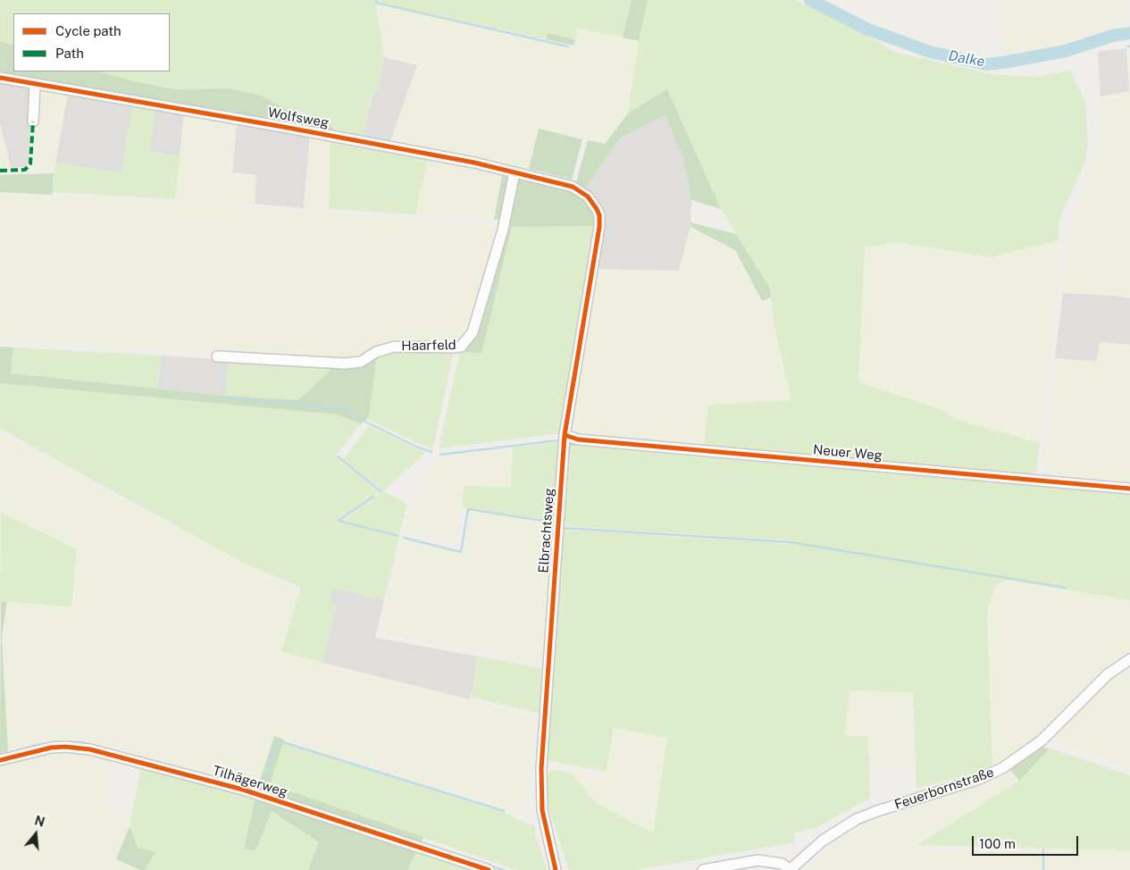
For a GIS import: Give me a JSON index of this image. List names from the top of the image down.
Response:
{
  "streets": {
    "street": [
      "Wolfsweg",
      "Haarfeld",
      "Neuer Weg",
      "Elbrachtsweg",
      "Tilhägerweg",
      "Feuerbornstraße"
    ]
  },
  "crossings": [
    ["Wolfsweg", "Haarfeld"],
    ["Wolfsweg", "Elbrachtsweg"],
    ["Neuer Weg", "Elbrachtsweg"]
  ],
  "water": ["Dalke"],
  "legend": ["Cycle path", "Path"],
  "scale_bar": "100 m",
  "north": "top"
}
